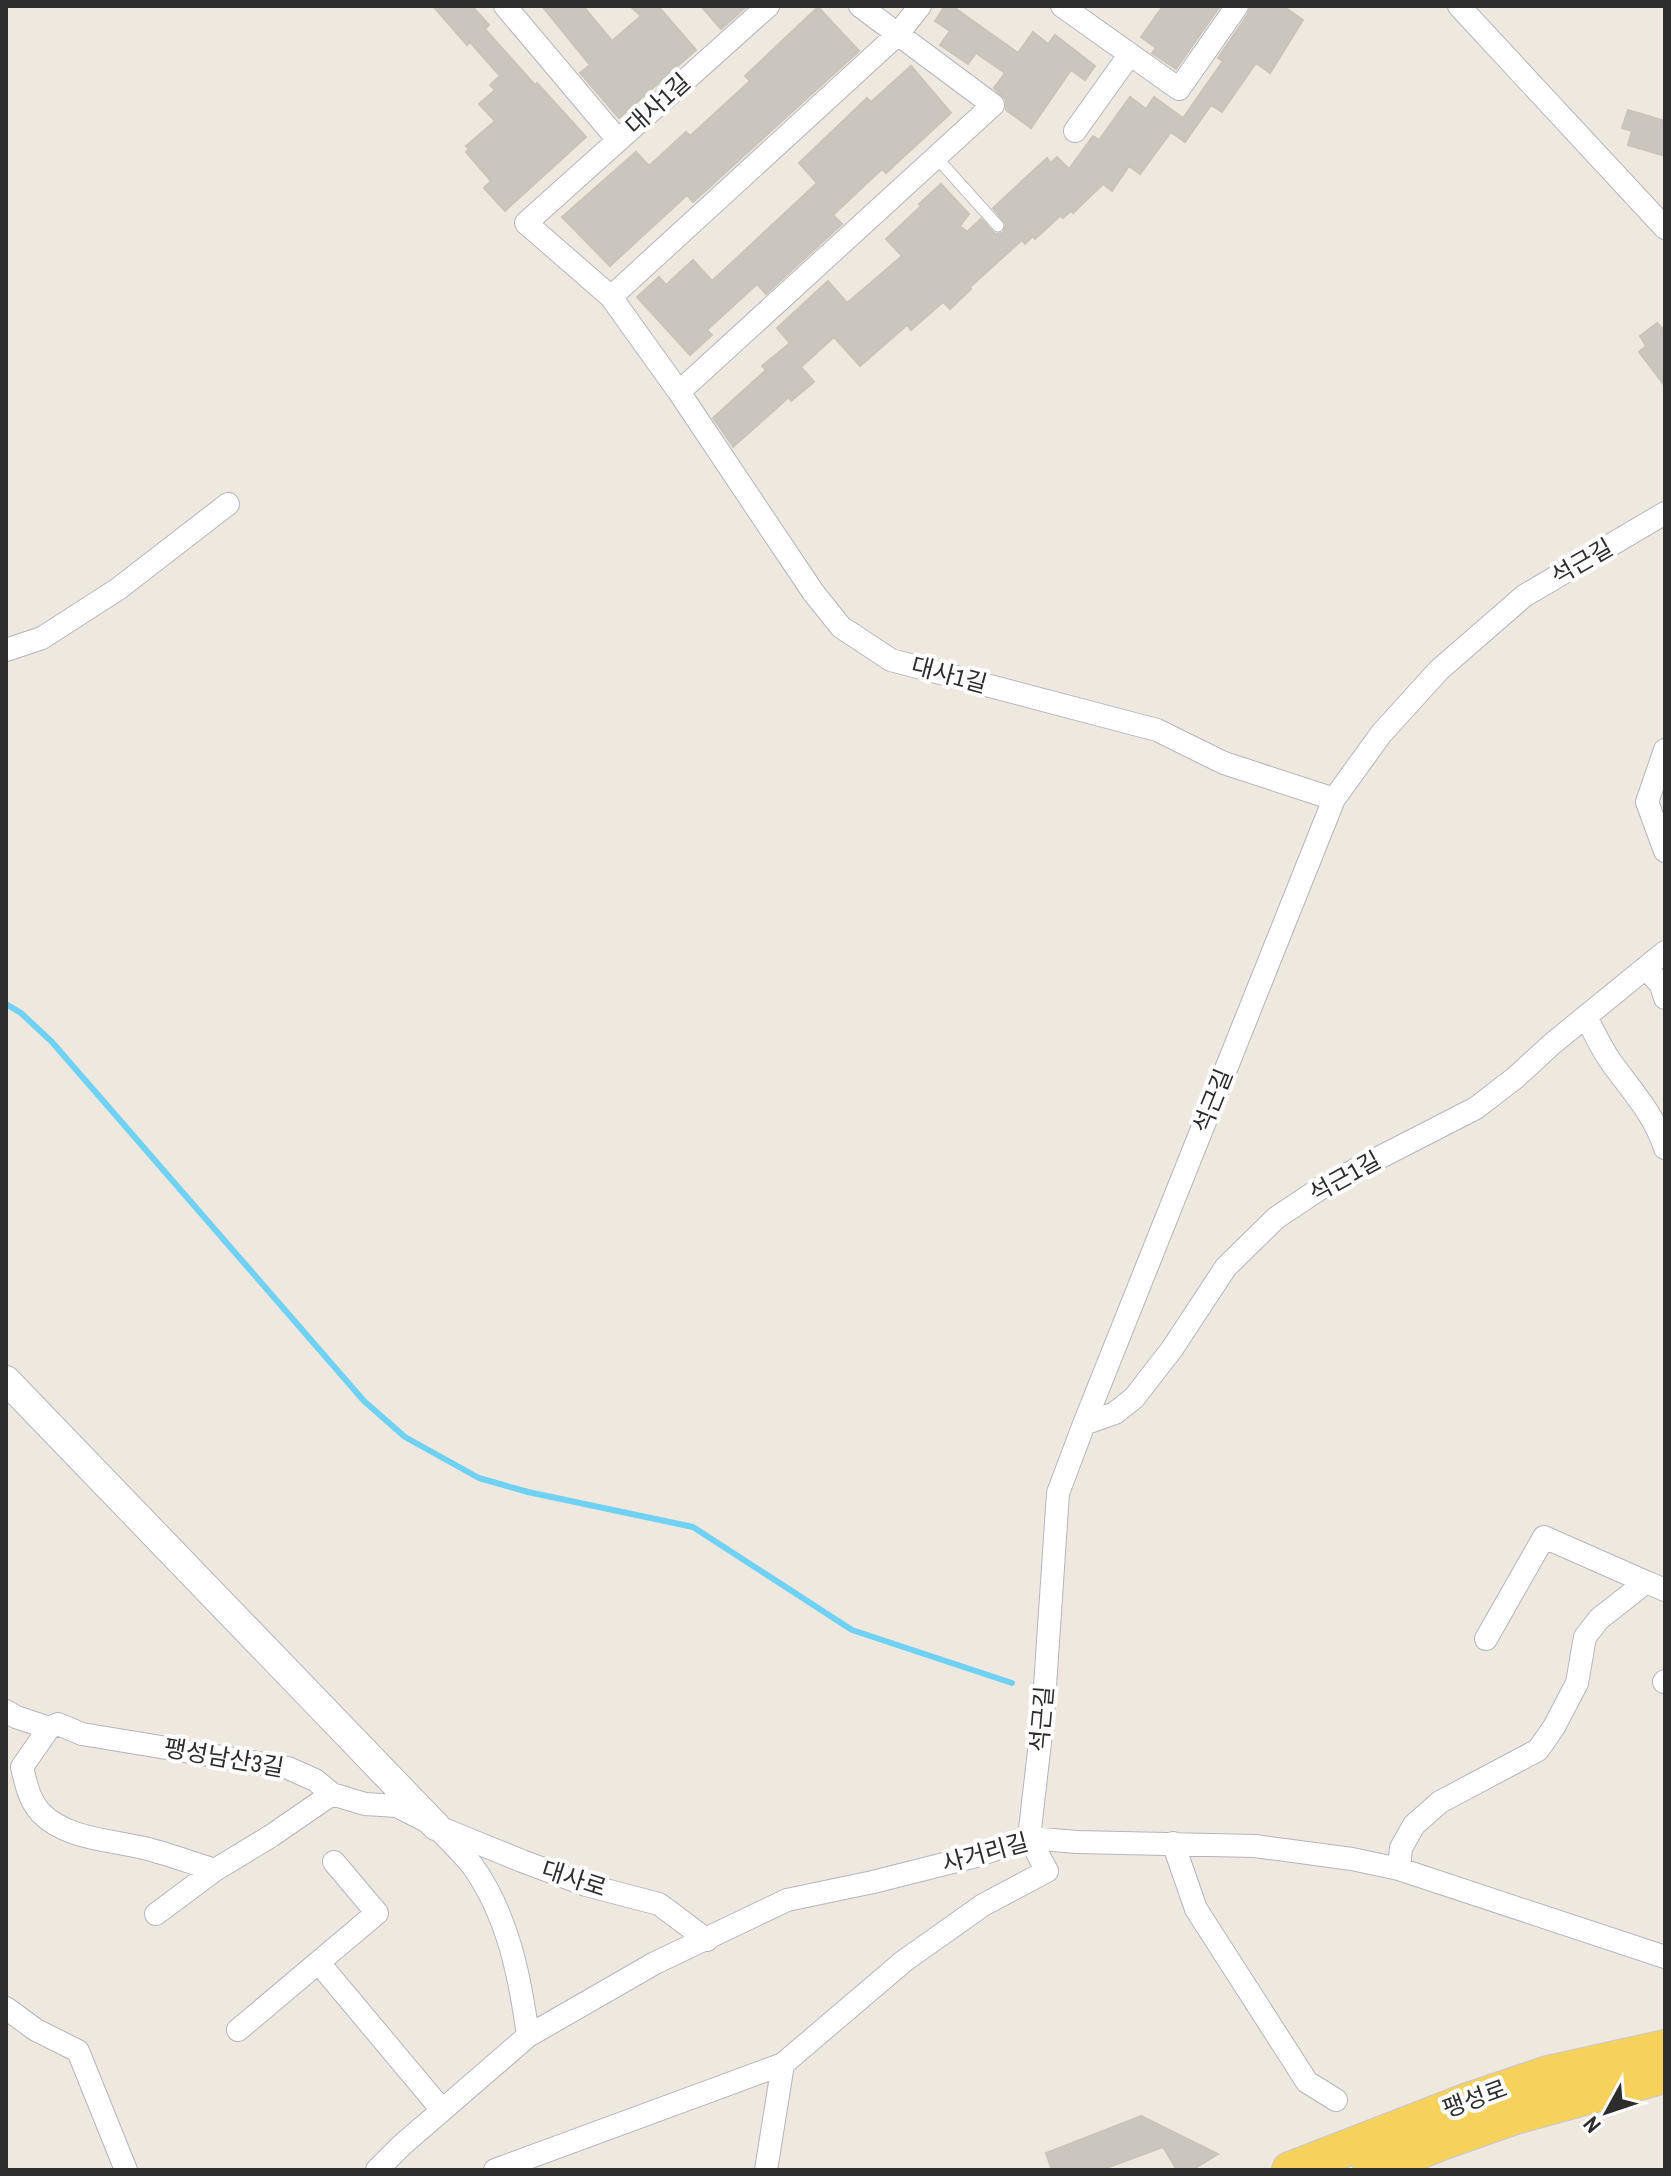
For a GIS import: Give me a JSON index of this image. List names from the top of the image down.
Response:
{
  "streets": {
    "main road": ["팽성로"],
    "street": [
      "대사1길",
      "석근길",
      "석근1길",
      "팽성남산3길",
      "사거리길",
      "대사로"
    ]
  },
  "crossings": [
    ["대사1길", "석근길"],
    ["석근길", "석근1길"],
    ["석근길", "사거리길"],
    ["팽성남산3길", "대사로"],
    ["사거리길", "대사로"]
  ],
  "north": "bottom left"
}
